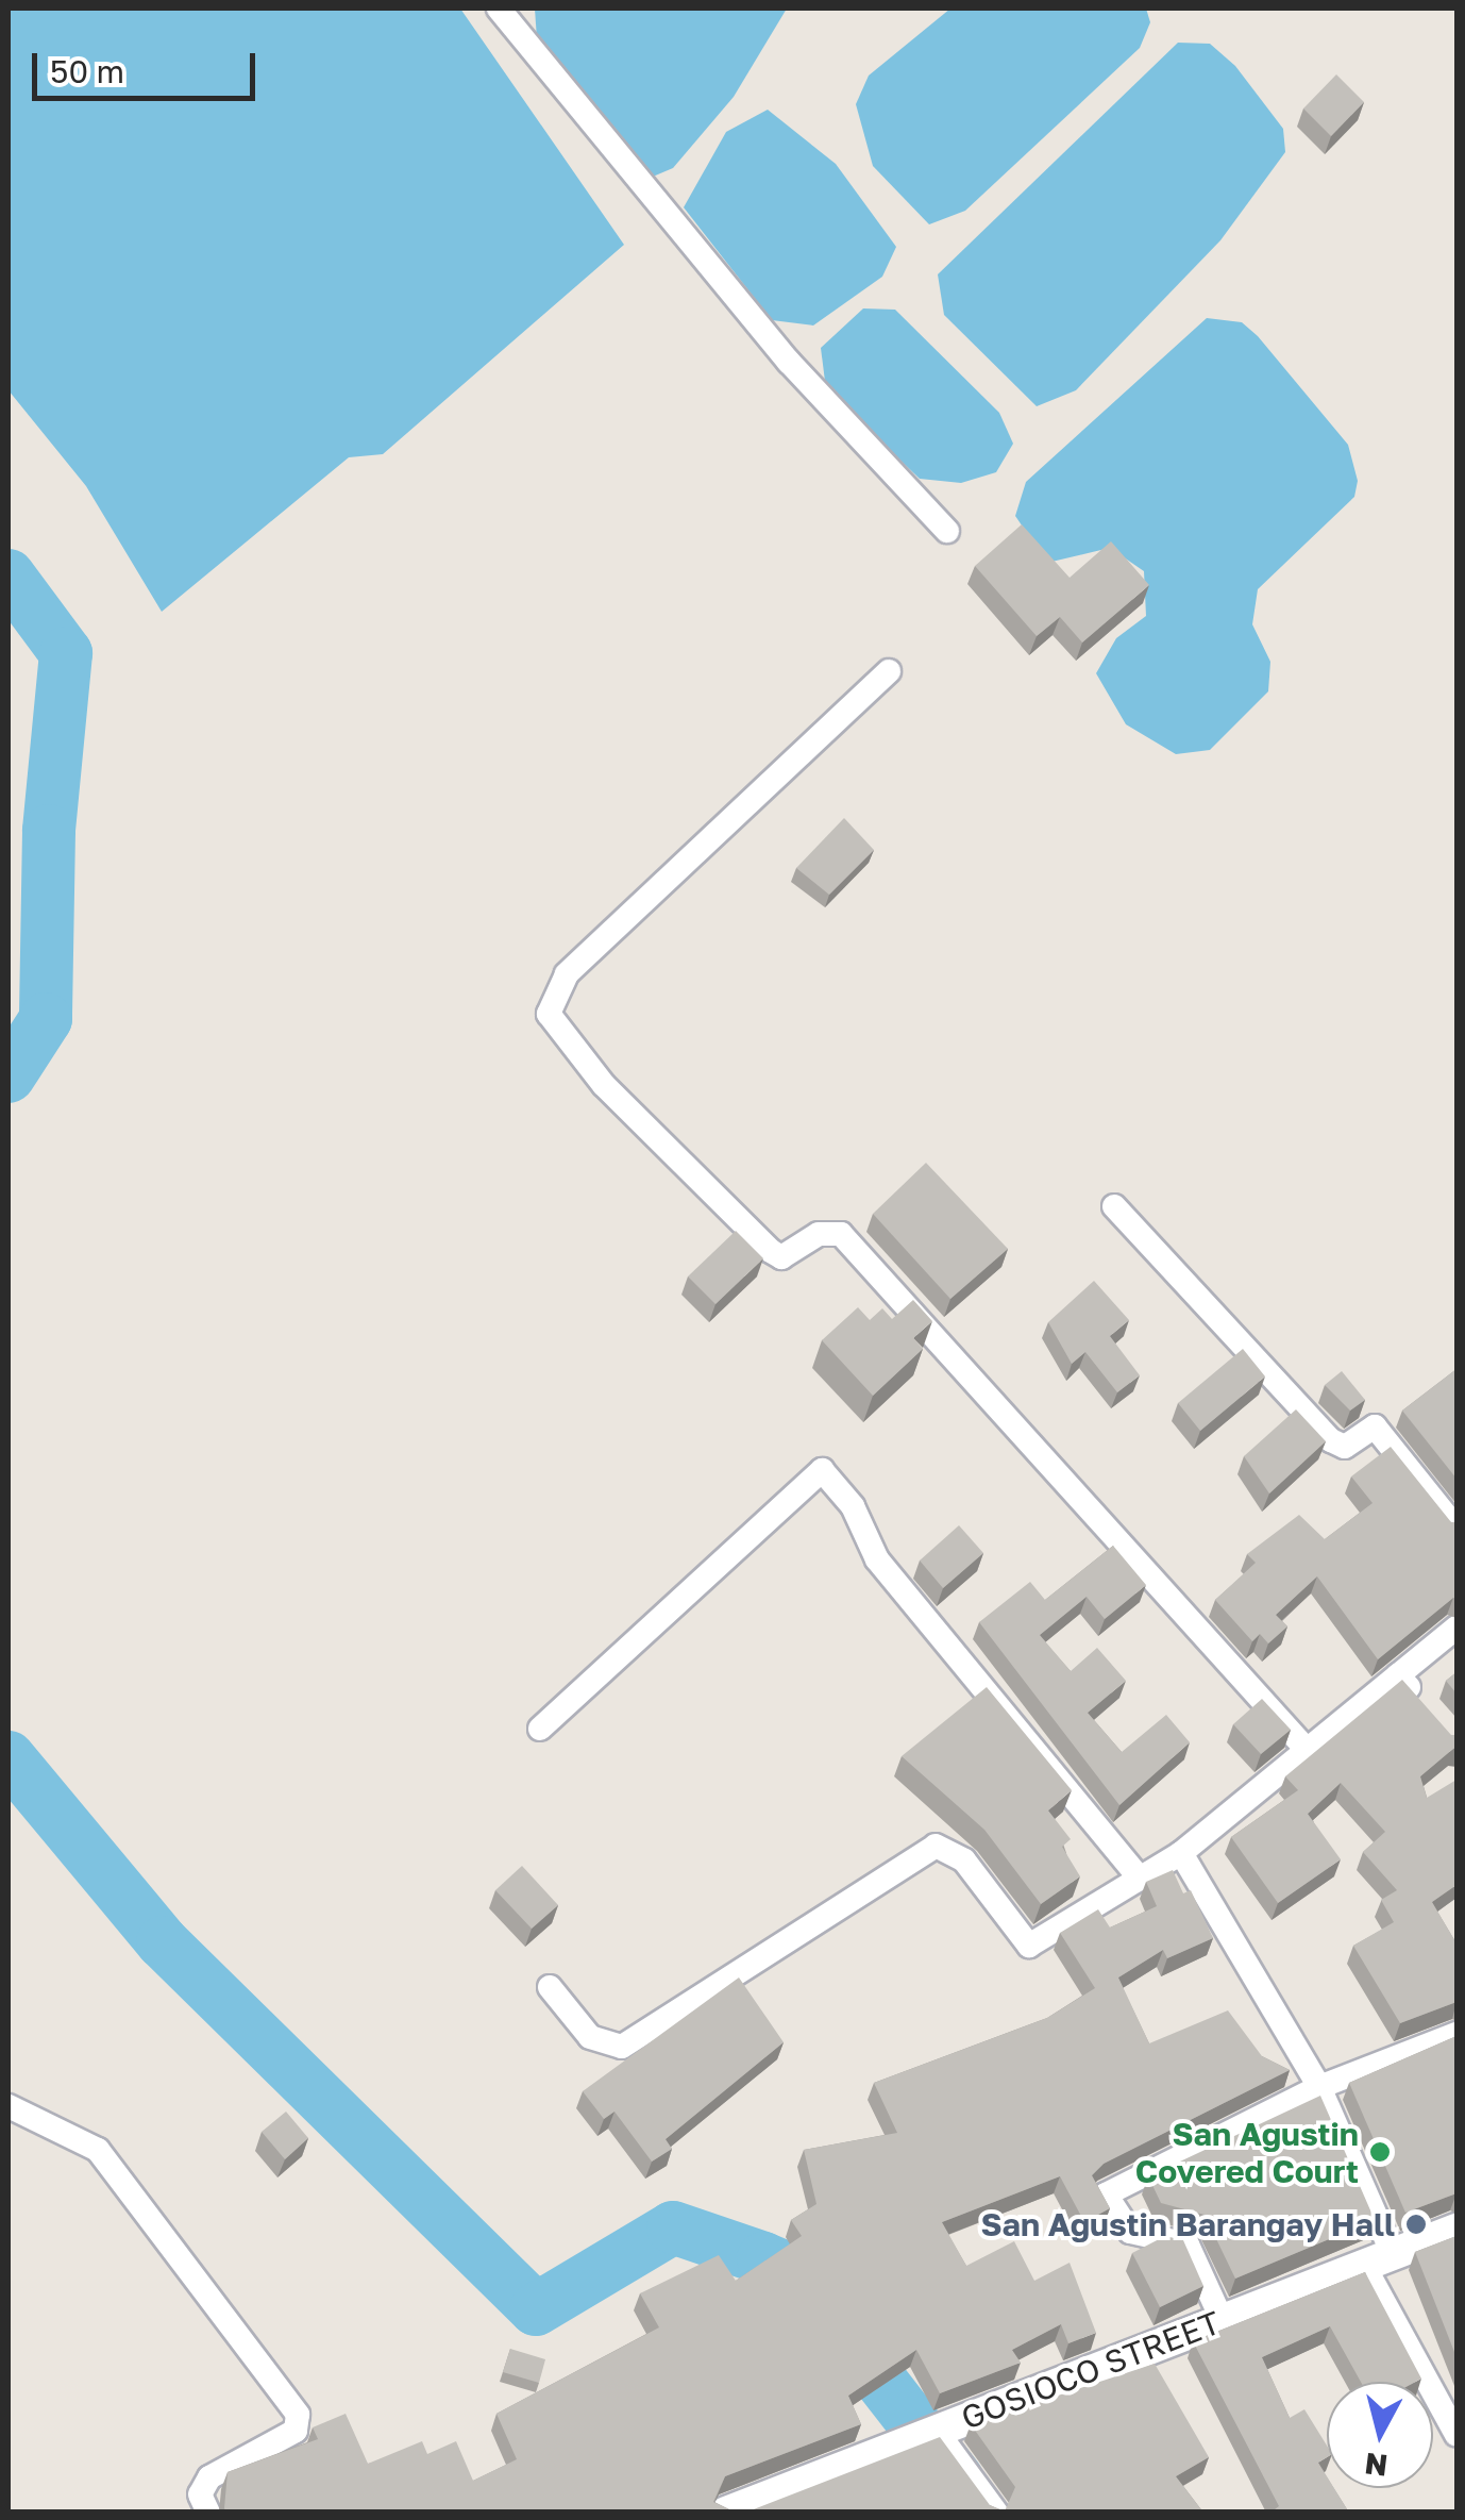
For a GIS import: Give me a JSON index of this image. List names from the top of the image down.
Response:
{
  "streets": {
    "street": ["GOSIOCO STREET"]
  },
  "places": ["San Agustin Covered Court", "San Agustin Barangay Hall"],
  "scale_bar": "50 m",
  "north": "bottom"
}
